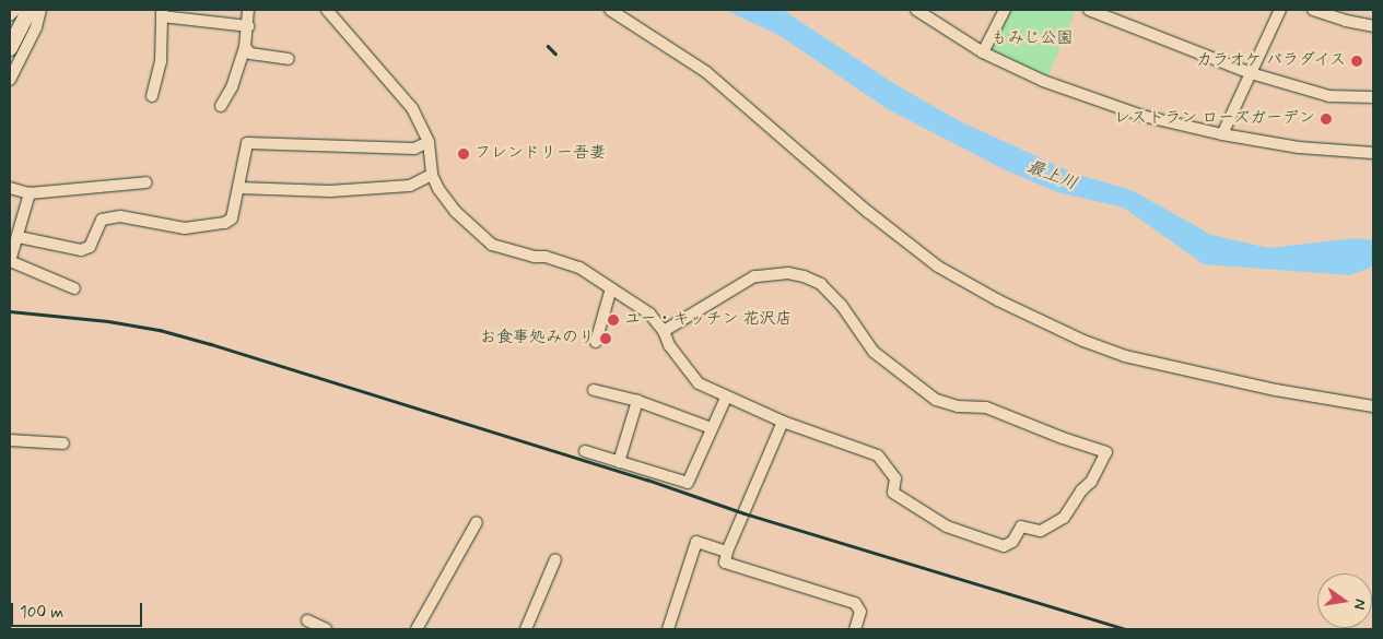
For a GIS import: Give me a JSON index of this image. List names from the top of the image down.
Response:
{
  "water": ["最上川"],
  "parks": ["もみじ公園"],
  "places": [
    "カラオケ パラダイス",
    "レストラン ローズガーデン",
    "フレンドリー吾妻",
    "ユー・キッチン 花沢店",
    "お食事処みのり"
  ],
  "scale_bar": "100 m",
  "north": "right"
}
